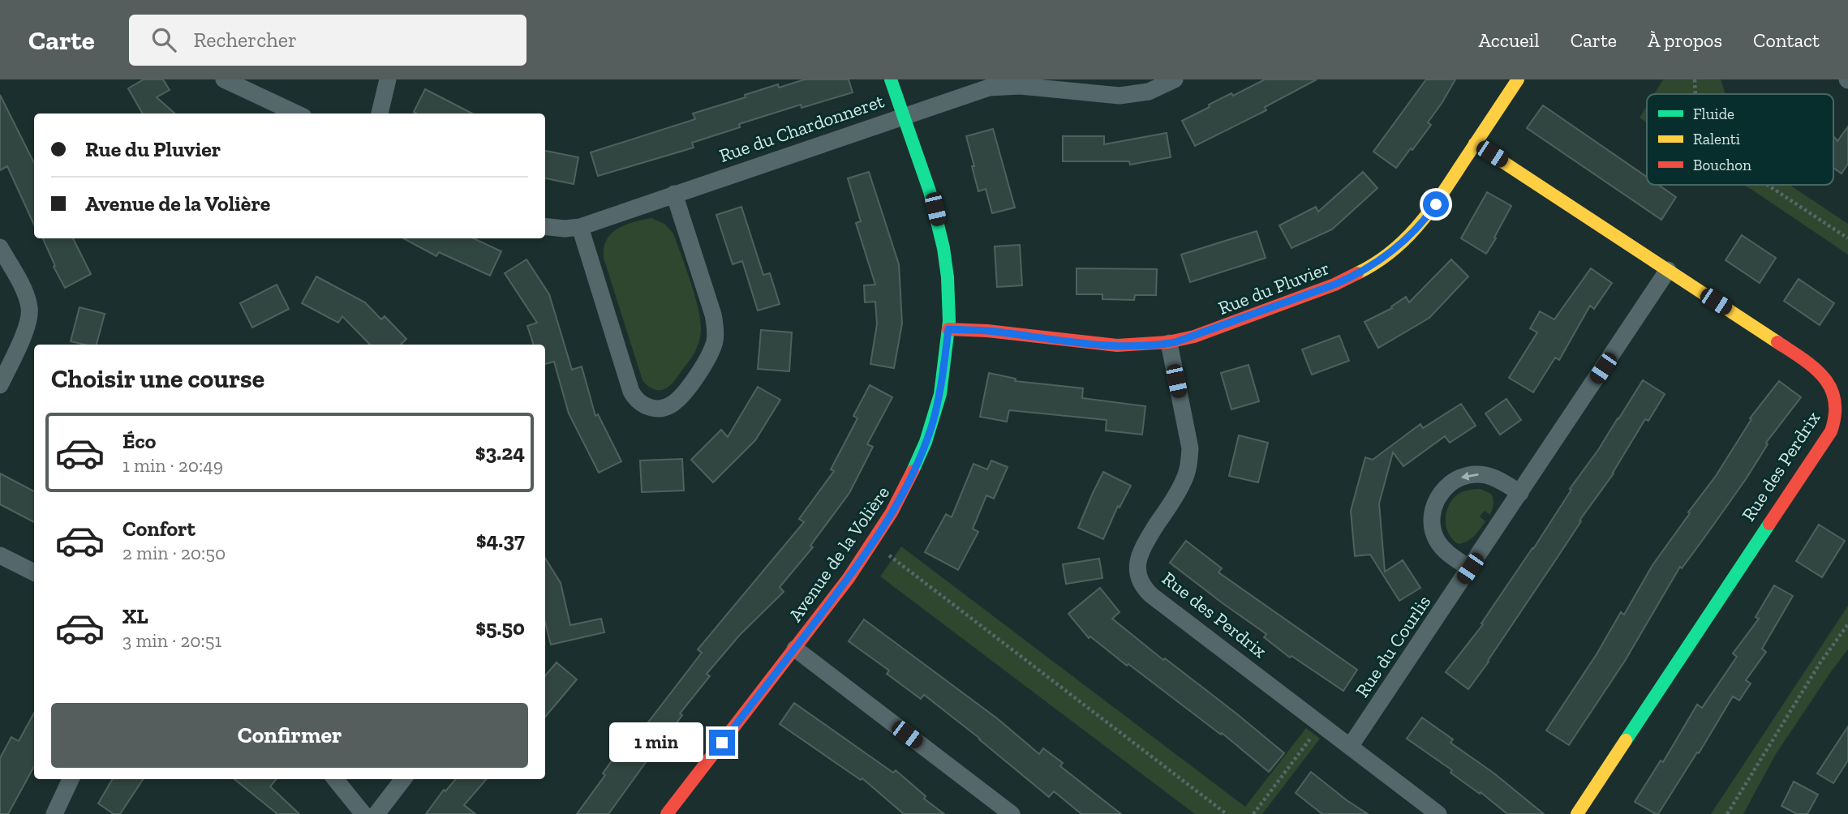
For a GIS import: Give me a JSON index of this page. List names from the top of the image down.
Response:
{
  "streets": {
    "street": [
      "Rue du Chardonneret",
      "Rue du Pluvier",
      "Rue des Perdrix",
      "Avenue de la Volière",
      "Rue du Courlis"
    ]
  },
  "crossings": [
    ["Rue du Chardonneret", "Avenue de la Volière"],
    ["Rue du Pluvier", "Rue des Perdrix"],
    ["Rue du Pluvier", "Avenue de la Volière"],
    ["Rue des Perdrix", "Rue du Courlis"]
  ],
  "legend": ["Fluide", "Ralenti", "Bouchon"],
  "page": {
    "header": "Carte",
    "search": "Rechercher",
    "nav": [
      "Accueil",
      "Carte",
      "À propos",
      "Contact"
    ],
    "banner": ["Rue du Pluvier", "Avenue de la Volière"],
    "heading": "Choisir une course",
    "list": [
      {
        "name": "Éco",
        "note": "1 min · 20:49",
        "value": "$3.24"
      },
      {
        "name": "Confort",
        "note": "2 min · 20:50",
        "value": "$4.37"
      },
      {
        "name": "XL",
        "note": "3 min · 20:51",
        "value": "$5.50"
      }
    ],
    "buttons": "Confirmer",
    "bubble": "1 min"
  }
}
